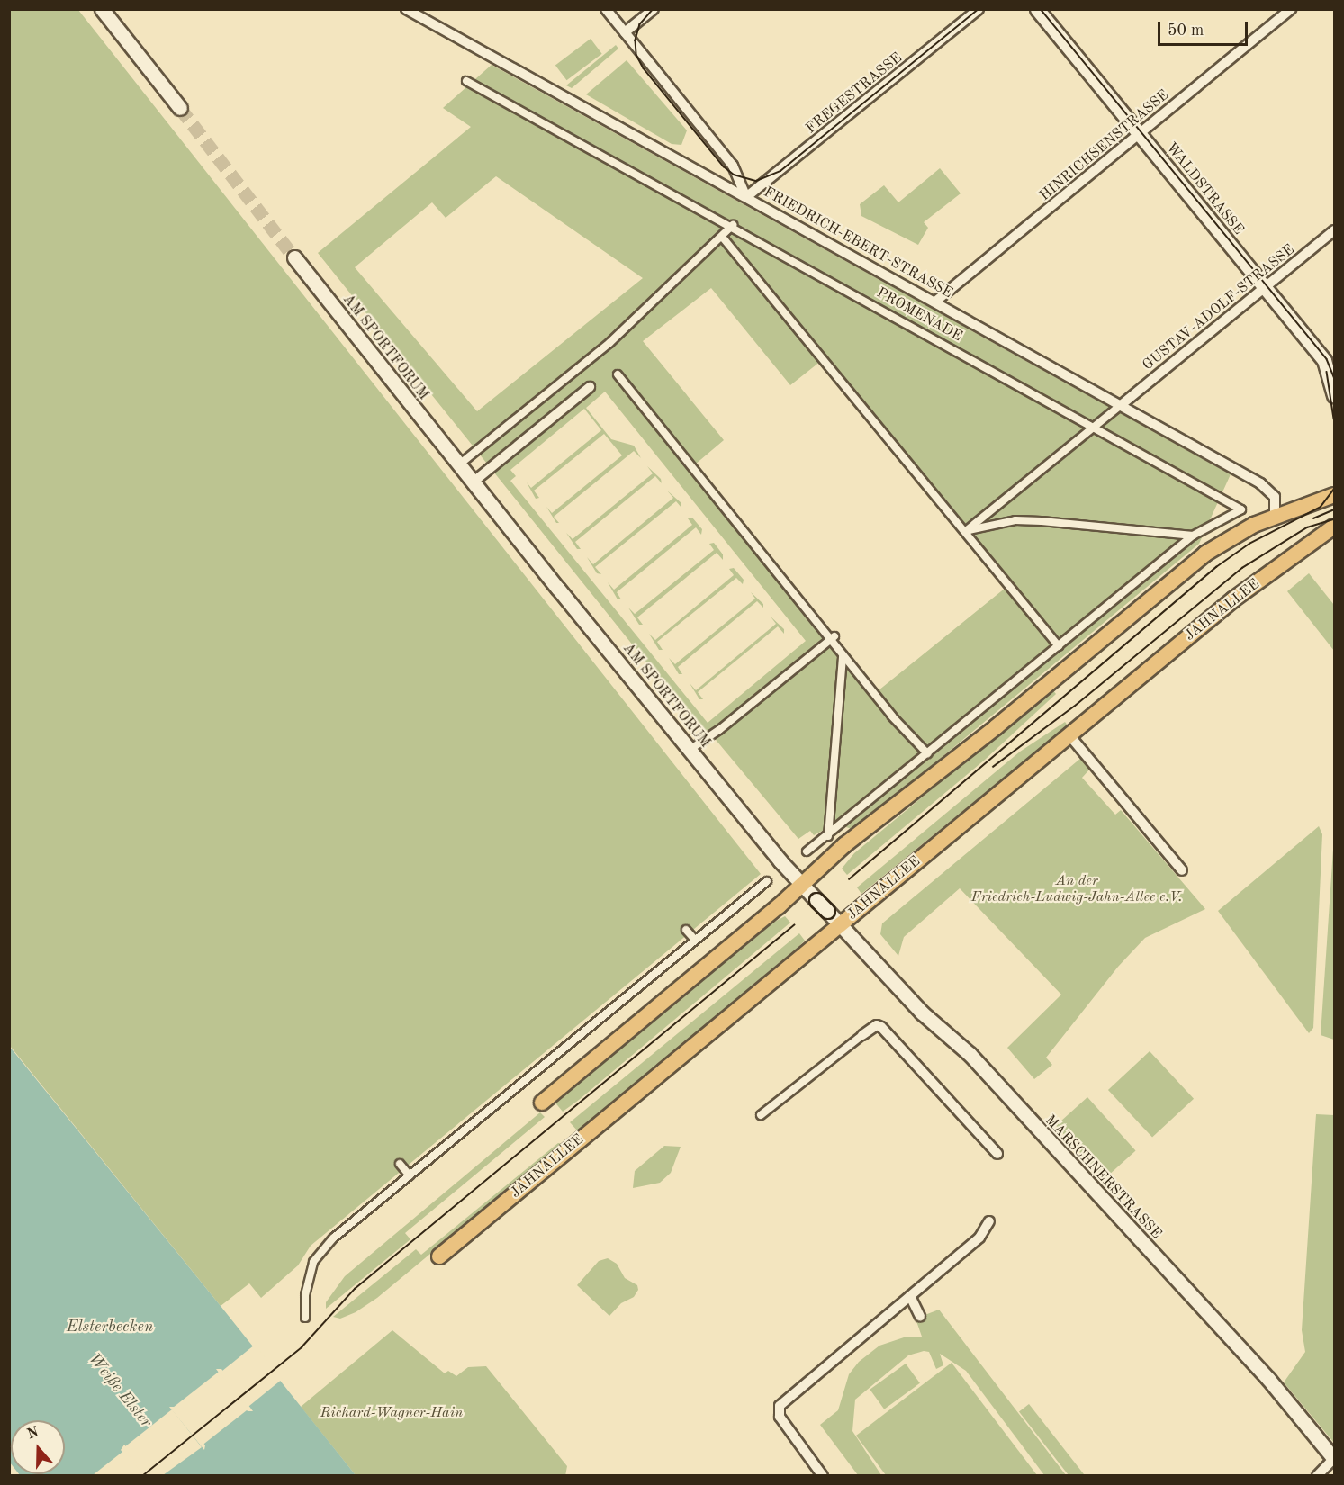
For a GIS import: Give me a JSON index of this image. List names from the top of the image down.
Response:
{
  "streets": {
    "main road": [
      "WALDSTRASSE",
      "AM SPORTFORUM",
      "JAHNALLEE",
      "MARSCHNERSTRASSE"
    ],
    "street": [
      "FREGESTRASSE",
      "HINRICHSENSTRASSE",
      "FRIEDRICH-EBERT-STRASSE",
      "GUSTAV-ADOLF-STRASSE",
      "PROMENADE"
    ]
  },
  "crossings": [
    ["FREGESTRASSE", "FRIEDRICH-EBERT-STRASSE"],
    ["HINRICHSENSTRASSE", "WALDSTRASSE"],
    ["HINRICHSENSTRASSE", "FRIEDRICH-EBERT-STRASSE"],
    ["WALDSTRASSE", "GUSTAV-ADOLF-STRASSE"],
    ["FRIEDRICH-EBERT-STRASSE", "GUSTAV-ADOLF-STRASSE"],
    ["AM SPORTFORUM", "JAHNALLEE"],
    ["AM SPORTFORUM", "MARSCHNERSTRASSE"],
    ["JAHNALLEE", "MARSCHNERSTRASSE"]
  ],
  "water": ["Elsterbecken", "Weiße Elster"],
  "parks": ["An der Friedrich-Ludwig-Jahn-Allee e.V.", "Richard-Wagner-Hain"],
  "scale_bar": "50 m",
  "north": "top"
}
